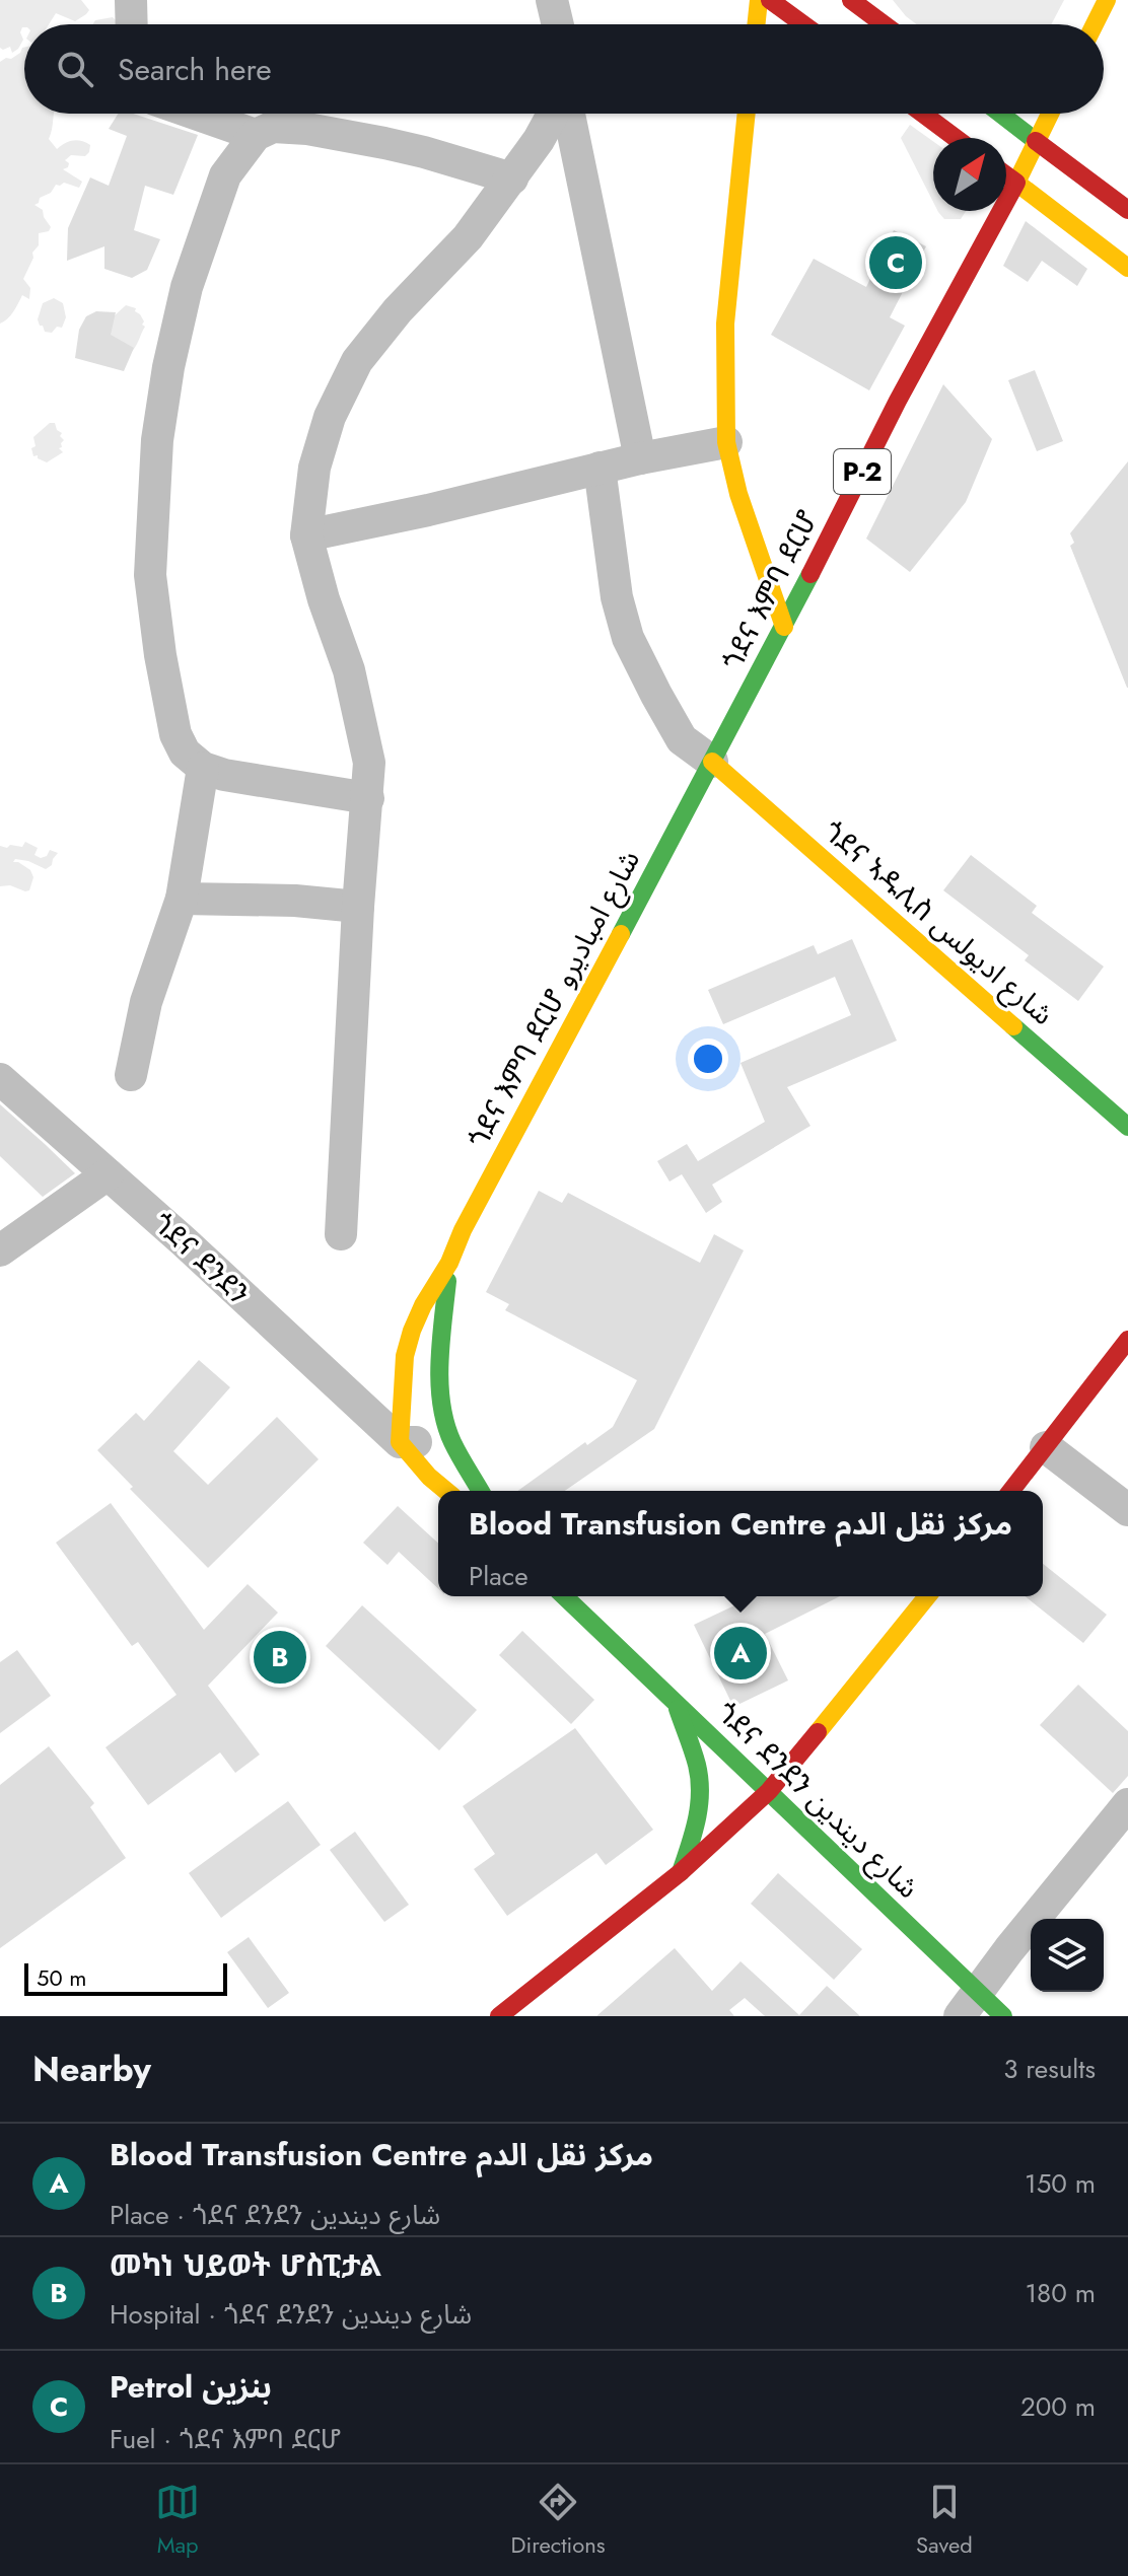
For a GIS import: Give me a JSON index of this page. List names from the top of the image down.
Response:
{
  "streets": {
    "main road": [
      "P-2",
      "ጎደና እምባ ደርሆ",
      "ጎደና ኣዱሊስ شارع اديولس",
      "ጎደና እምባ ደርሆ شارع امباديرو",
      "ጎደና ደንደን شارع ديندين"
    ],
    "street": ["ጎደና ደንደን"]
  },
  "crossings": [
    ["ጎደና እምባ ደርሆ", "ጎደና ኣዱሊስ شارع اديولس"],
    ["ጎደና እምባ ደርሆ", "ጎደና እምባ ደርሆ شارع امباديرو"],
    ["ጎደና ኣዱሊስ شارع اديولس", "ጎደና እምባ ደርሆ شارع امباديرو"]
  ],
  "scale_bar": "50 m",
  "north": "top right",
  "page": {
    "search": "Search here",
    "pins": ["C", "A", "B"],
    "popup": ["Blood Transfusion Centre مركز نقل الدم", "Place"],
    "scale": "50 m",
    "heading": ["Nearby", "3 results"],
    "list": [
      {
        "mark": "A",
        "name": "Blood Transfusion Centre مركز نقل الدم",
        "note": "Place · ጎደና ደንደን شارع ديندين",
        "value": "150 m"
      },
      {
        "mark": "B",
        "name": "መካነ ህይወት ሆስፒታል",
        "note": "Hospital · ጎደና ደንደን شارع ديندين",
        "value": "180 m"
      },
      {
        "mark": "C",
        "name": "Petrol بنزين",
        "note": "Fuel · ጎደና እምባ ደርሆ",
        "value": "200 m"
      }
    ],
    "nav": ["Map", "Directions", "Saved"]
  }
}
